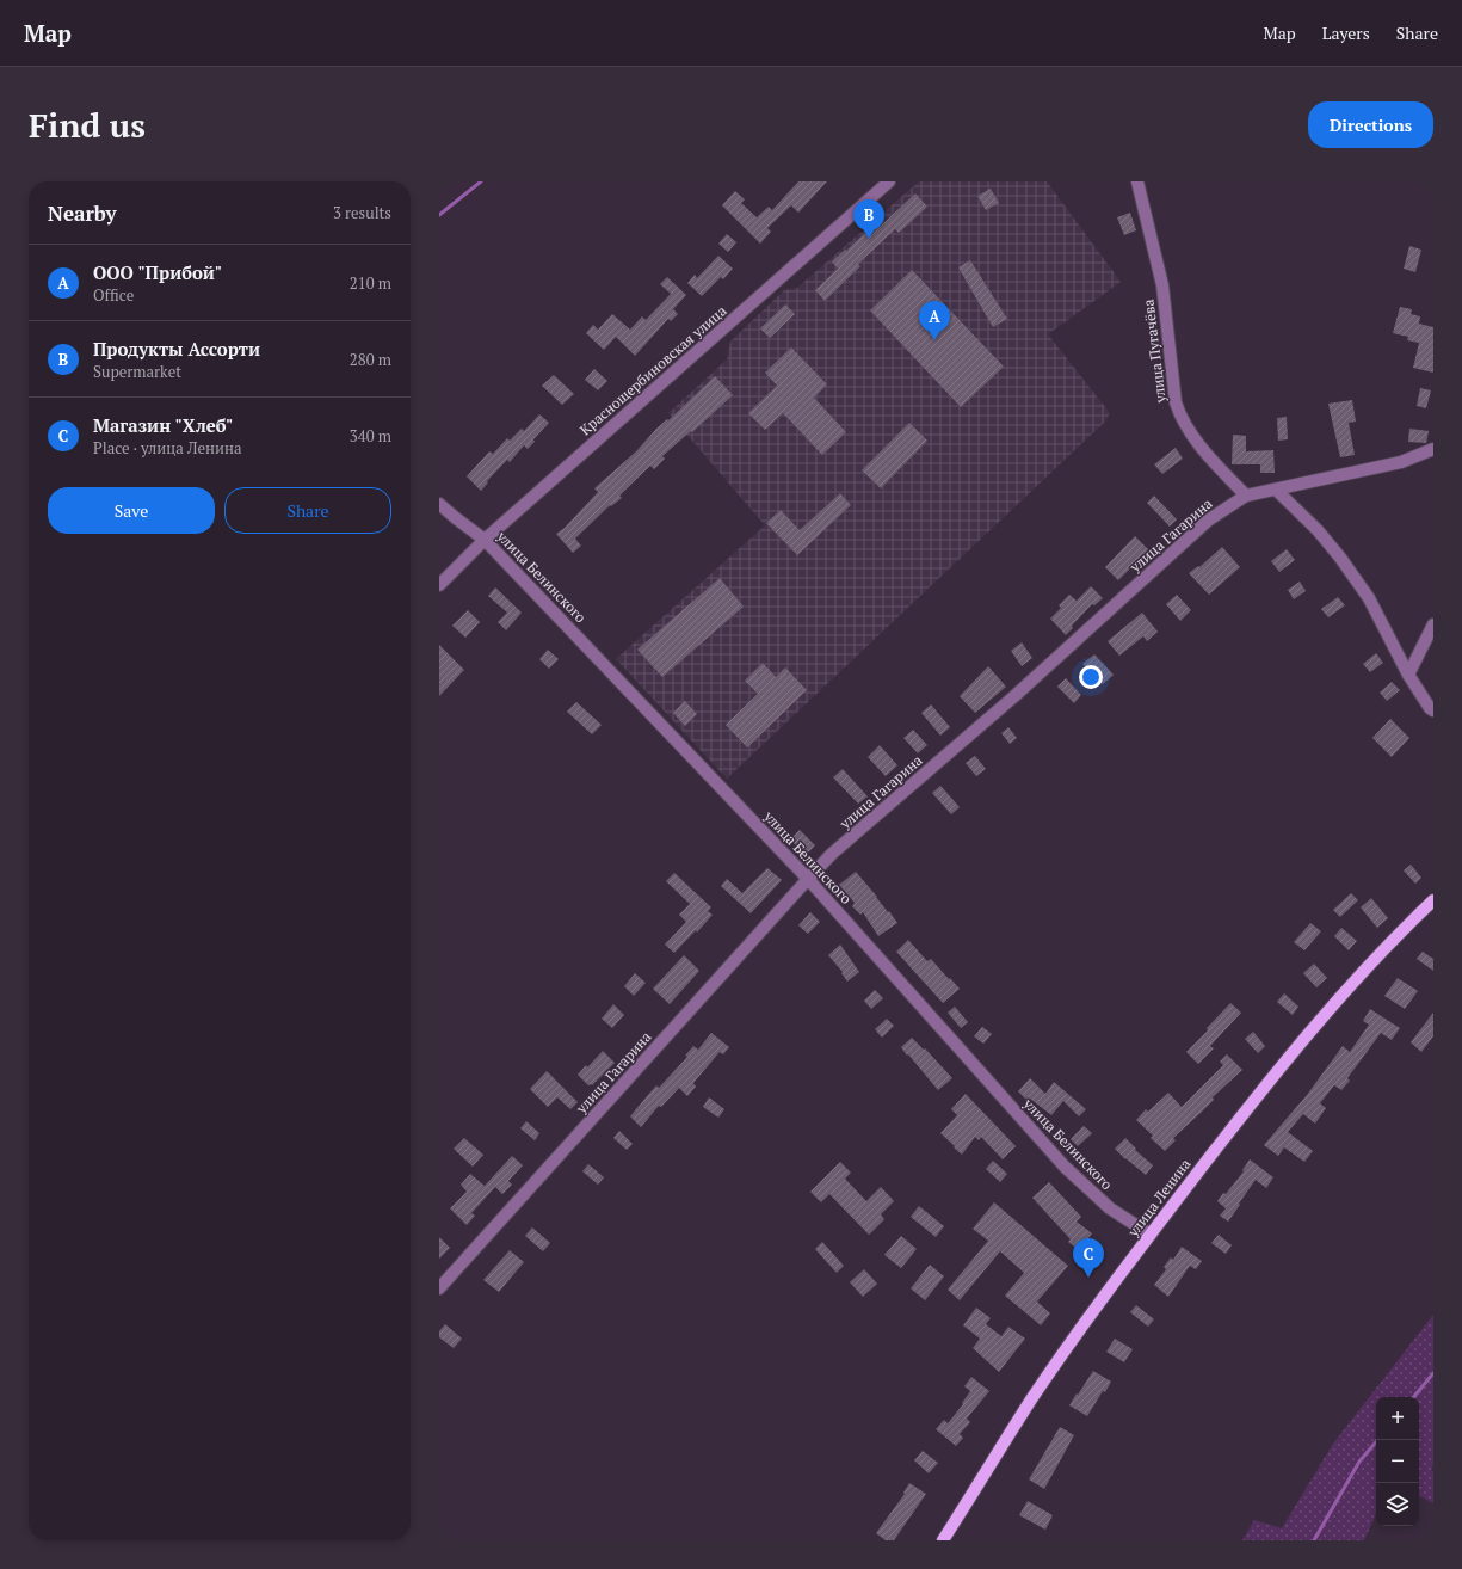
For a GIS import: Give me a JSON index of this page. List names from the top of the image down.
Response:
{
  "streets": {
    "main road": ["улица Ленина"],
    "street": [
      "улица Пугачёва",
      "Краснощербиновская улица",
      "улица Гагарина",
      "улица Белинского"
    ]
  },
  "crossings": [
    ["улица Пугачёва", "улица Гагарина"],
    ["Краснощербиновская улица", "улица Белинского"],
    ["улица Гагарина", "улица Белинского"],
    ["улица Белинского", "улица Ленина"]
  ],
  "page": {
    "header": "Map",
    "nav": ["Map", "Layers", "Share"],
    "buttons": [
      "Directions",
      ["Save", "Share"]
    ],
    "title": "Find us",
    "heading": ["Nearby", "3 results"],
    "pins": ["B", "A", "C"],
    "list": [
      {
        "mark": "A",
        "name": "ООО \"Прибой\"",
        "note": "Office",
        "value": "210 m"
      },
      {
        "mark": "B",
        "name": "Продукты Ассорти",
        "note": "Supermarket",
        "value": "280 m"
      },
      {
        "mark": "C",
        "name": "Магазин \"Хлеб\"",
        "note": "Place · улица Ленина",
        "value": "340 m"
      }
    ],
    "map_buttons": ["+", "−"]
  }
}
